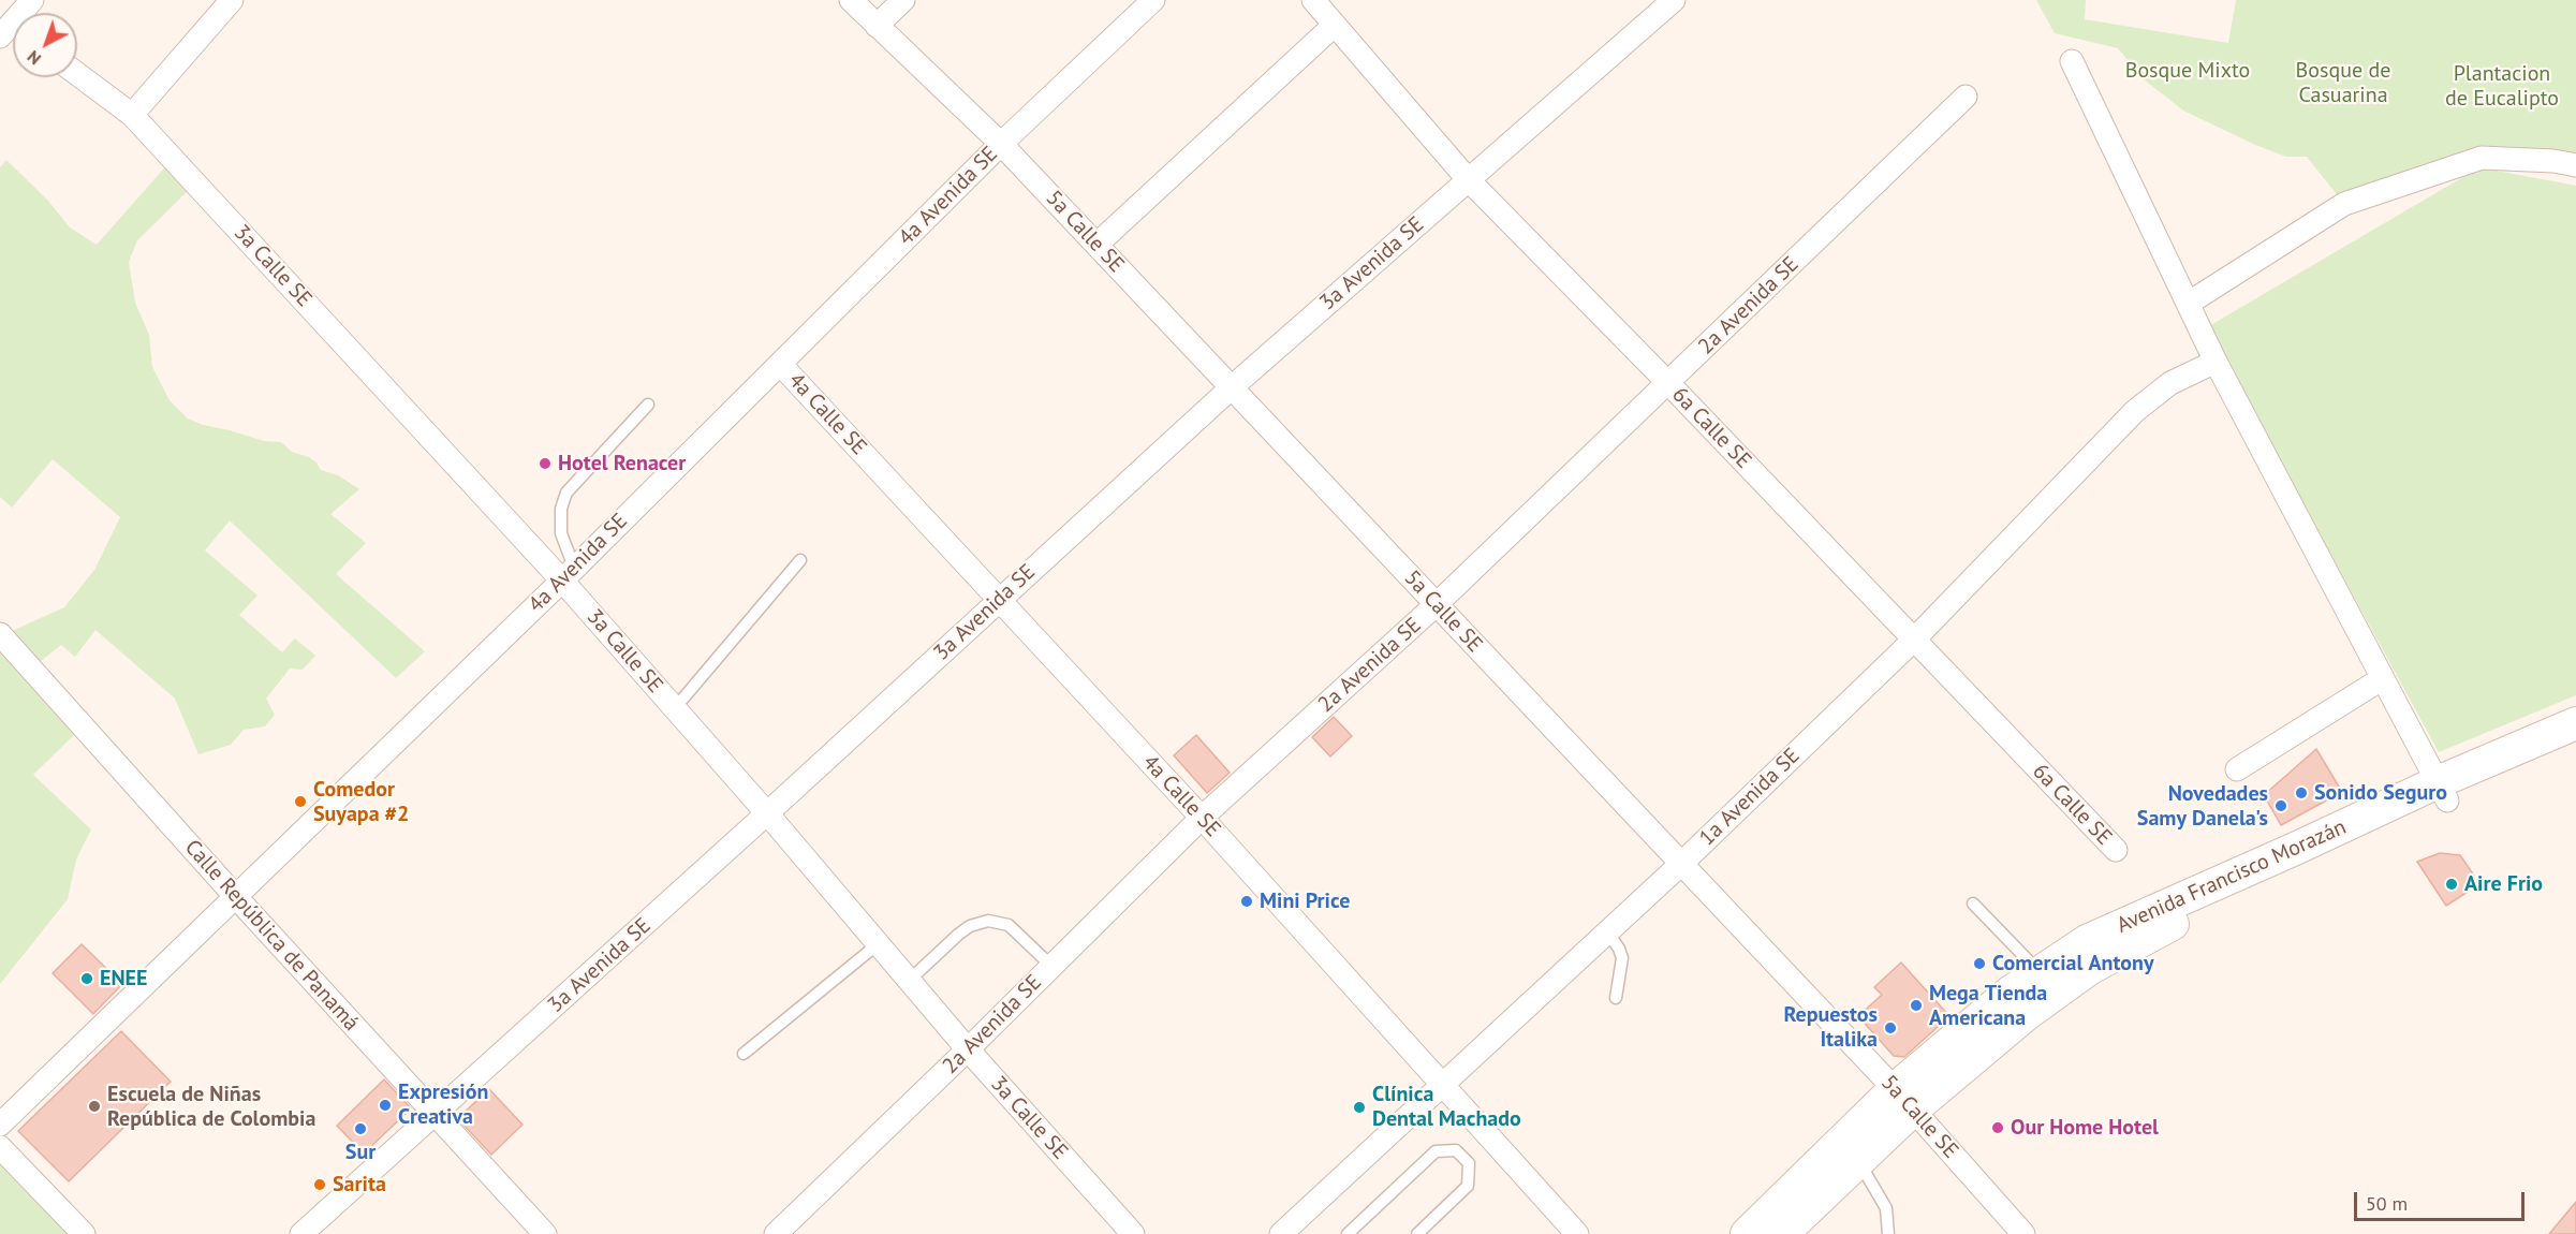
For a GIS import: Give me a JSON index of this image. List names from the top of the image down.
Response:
{
  "streets": {
    "main road": ["Avenida Francisco Morazán"],
    "street": [
      "4a Avenida SE",
      "5a Calle SE",
      "3a Avenida SE",
      "3a Calle SE",
      "2a Avenida SE",
      "4a Calle SE",
      "6a Calle SE",
      "1a Avenida SE",
      "Calle República de Panamá"
    ]
  },
  "crossings": [
    ["4a Avenida SE", "5a Calle SE"],
    ["4a Avenida SE", "3a Calle SE"],
    ["4a Avenida SE", "4a Calle SE"],
    ["4a Avenida SE", "Calle República de Panamá"],
    ["5a Calle SE", "3a Avenida SE"],
    ["5a Calle SE", "2a Avenida SE"],
    ["5a Calle SE", "1a Avenida SE"],
    ["5a Calle SE", "Avenida Francisco Morazán"],
    ["3a Avenida SE", "3a Calle SE"],
    ["3a Avenida SE", "4a Calle SE"],
    ["3a Avenida SE", "6a Calle SE"],
    ["3a Avenida SE", "Calle República de Panamá"],
    ["3a Calle SE", "2a Avenida SE"],
    ["2a Avenida SE", "4a Calle SE"],
    ["2a Avenida SE", "6a Calle SE"],
    ["4a Calle SE", "1a Avenida SE"],
    ["6a Calle SE", "1a Avenida SE"]
  ],
  "parks": ["Bosque Mixto", "Bosque de Casuarina", "Plantacion de Eucalipto"],
  "places": [
    "Hotel Renacer",
    "Sonido Seguro",
    "Comedor Suyapa #2",
    "Novedades Samy Danela's",
    "Aire Frio",
    "Mini Price",
    "Comercial Antony",
    "ENEE",
    "Mega Tienda Americana",
    "Repuestos Italika",
    "Expresión Creativa",
    "Escuela de Niñas República de Colombia",
    "Clínica Dental Machado",
    "Our Home Hotel",
    "Sur",
    "Sarita"
  ],
  "scale_bar": "50 m",
  "north": "bottom left"
}
